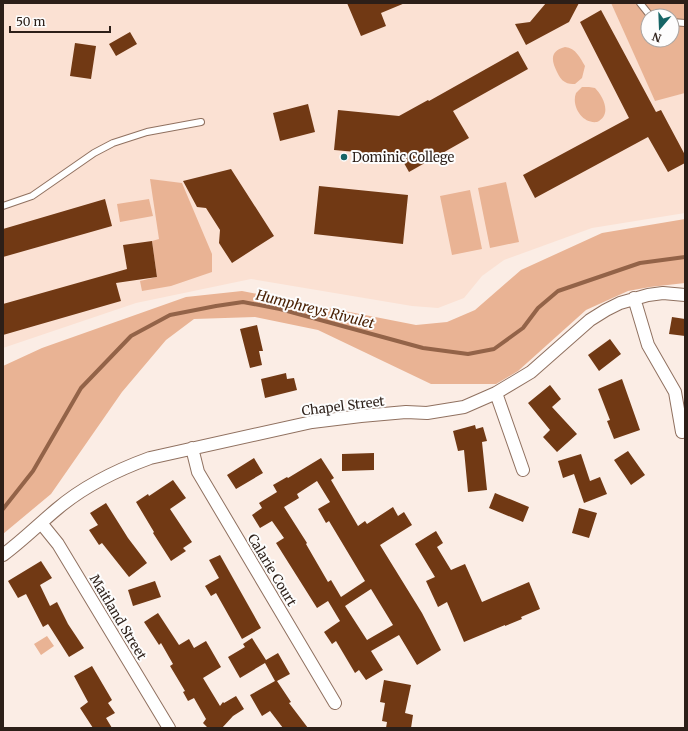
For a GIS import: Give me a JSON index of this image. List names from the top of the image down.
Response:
{
  "streets": {
    "street": ["Chapel Street", "Calarie Court", "Maitland Street"]
  },
  "crossings": [
    ["Chapel Street", "Calarie Court"],
    ["Chapel Street", "Maitland Street"]
  ],
  "water": ["Humphreys Rivulet"],
  "places": ["Dominic College"],
  "scale_bar": "50 m",
  "north": "bottom"
}
